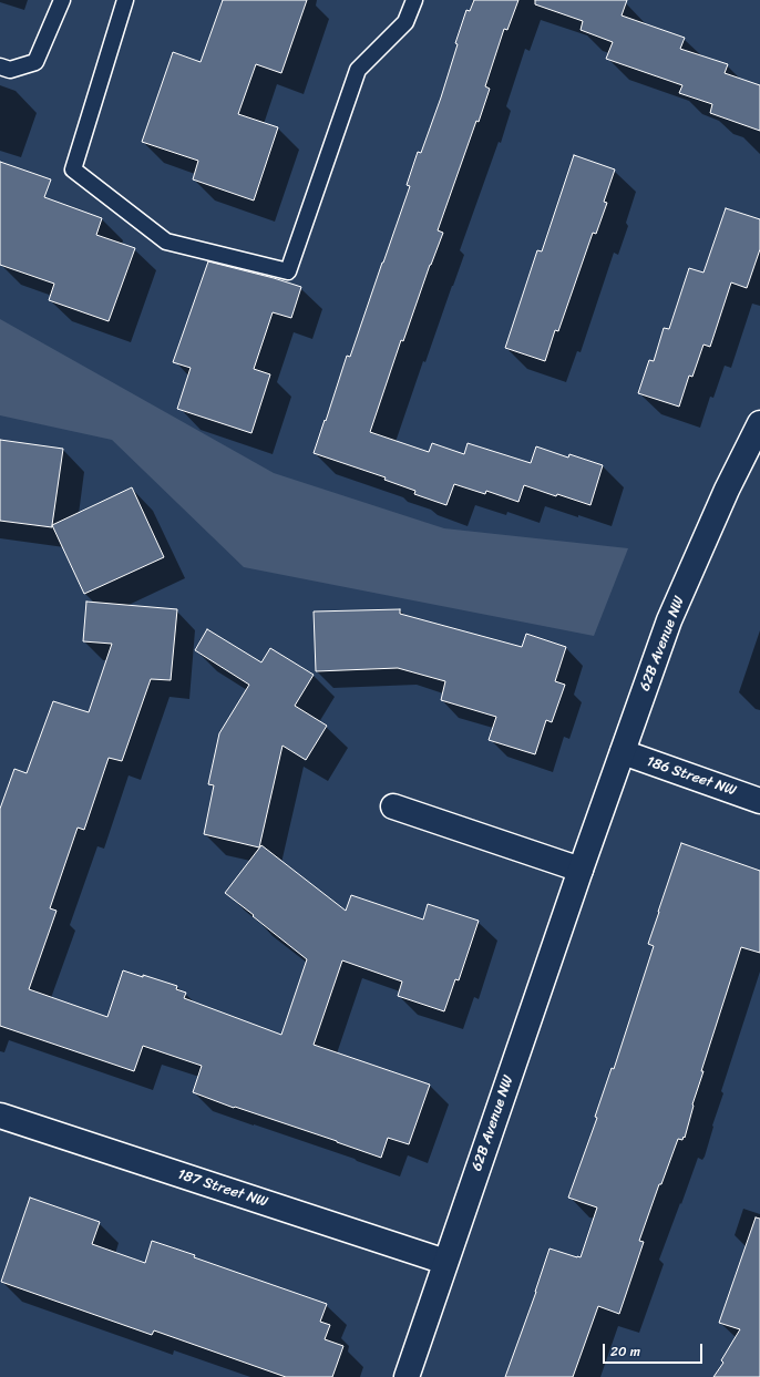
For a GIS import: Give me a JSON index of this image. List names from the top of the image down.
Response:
{
  "streets": {
    "street": ["62B Avenue NW", "186 Street NW", "187 Street NW"]
  },
  "crossings": [
    ["62B Avenue NW", "186 Street NW"],
    ["62B Avenue NW", "187 Street NW"]
  ],
  "scale_bar": "20 m"
}
